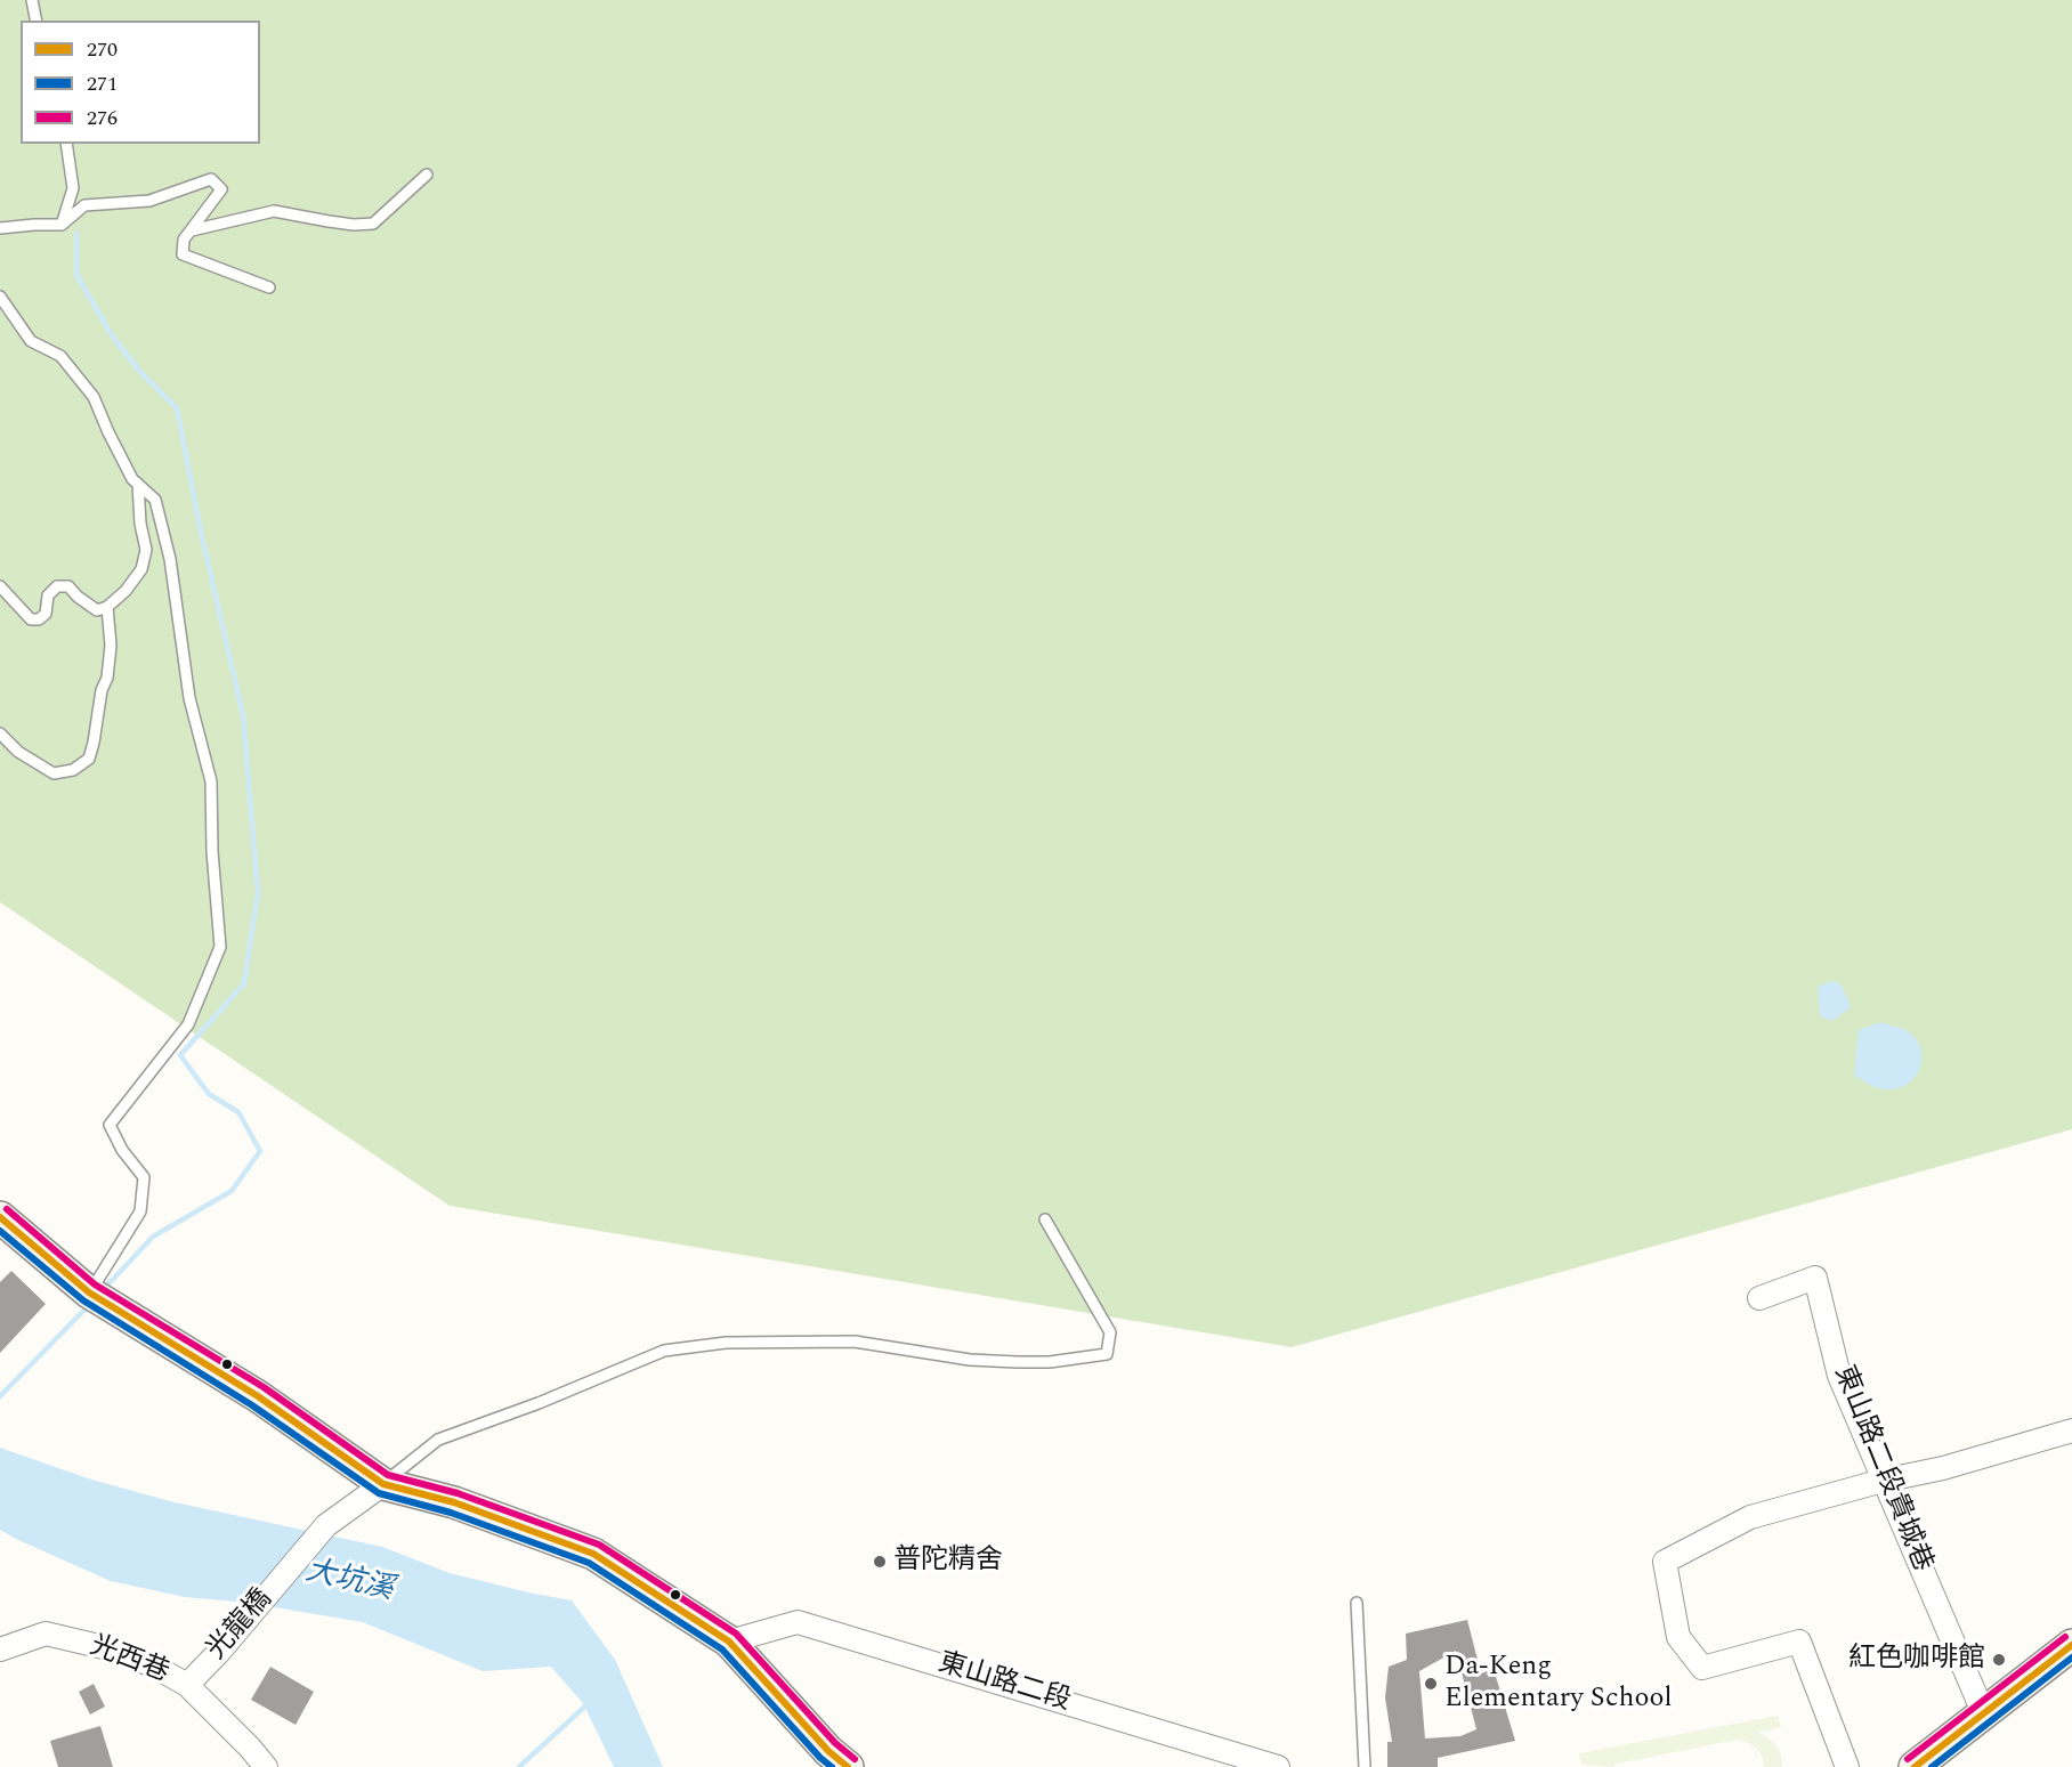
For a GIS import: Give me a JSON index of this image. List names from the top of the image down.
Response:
{
  "streets": {
    "street": [
      "東山路二段貴城巷",
      "光龍橋",
      "光西巷",
      "東山路二段"
    ]
  },
  "crossings": [
    ["光龍橋", "光西巷"]
  ],
  "water": ["大坑溪"],
  "places": ["普陀精舍", "紅色咖啡館", "Da-Keng Elementary School"],
  "lines": ["transit line 276", "transit line 270", "transit line 271"],
  "legend": ["270", "271", "276"]
}
